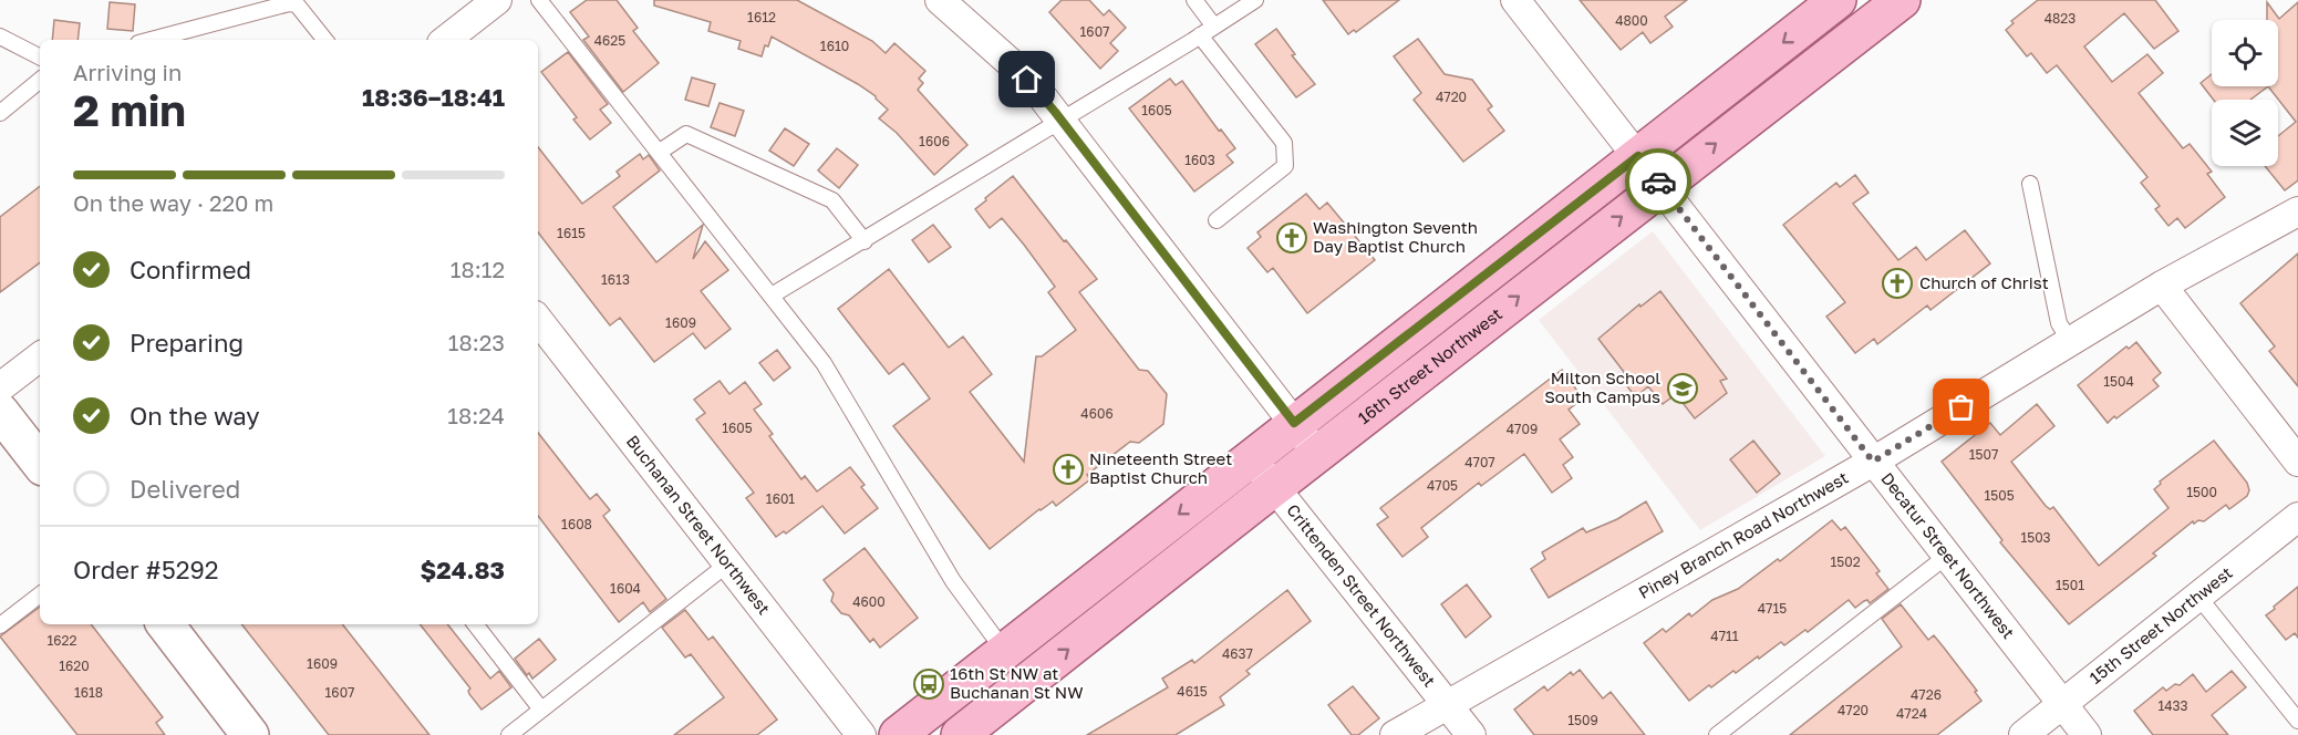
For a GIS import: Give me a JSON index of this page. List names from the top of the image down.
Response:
{
  "streets": {
    "main road": ["16th Street Northwest"],
    "street": [
      "Buchanan Street Northwest",
      "Piney Branch Road Northwest",
      "Decatur Street Northwest",
      "Crittenden Street Northwest",
      "15th Street Northwest"
    ]
  },
  "crossings": [
    ["16th Street Northwest", "Decatur Street Northwest"],
    ["16th Street Northwest", "Crittenden Street Northwest"],
    ["Piney Branch Road Northwest", "Decatur Street Northwest"],
    ["Piney Branch Road Northwest", "Crittenden Street Northwest"],
    ["Decatur Street Northwest", "15th Street Northwest"]
  ],
  "places": {
    "church": ["Washington Seventh Day Baptist Church", "Church of Christ", "Nineteenth Street Baptist Church"],
    "school or university": ["Milton School South Campus"],
    "bus stop": ["16th St NW at Buchanan St NW"]
  },
  "house_numbers": [
    "1612",
    "4823",
    "4800",
    "1607",
    "4625",
    "1610",
    "4720",
    "1605",
    "1606",
    "1603",
    "1615",
    "1613",
    "1609",
    "1504",
    "4606",
    "1605",
    "4709",
    "1507",
    "4707",
    "4705",
    "1500",
    "1505",
    "1601",
    "1608",
    "1503",
    "1502",
    "1501",
    "1604",
    "4600",
    "4715",
    "4711",
    "1622",
    "4637",
    "1609",
    "1620",
    "4615",
    "1618",
    "1607",
    "4726",
    "1433",
    "4720",
    "4724",
    "1509"
  ],
  "page": {
    "heading": ["2 min", "Arriving in", "18:36–18:41"],
    "panel": ["Order #5292", "$24.83"],
    "bar": "On the way · 220 m",
    "list": [
      ["Confirmed", "18:12"],
      ["Preparing", "18:23"],
      ["On the way", "18:24"],
      "Delivered"
    ]
  }
}
